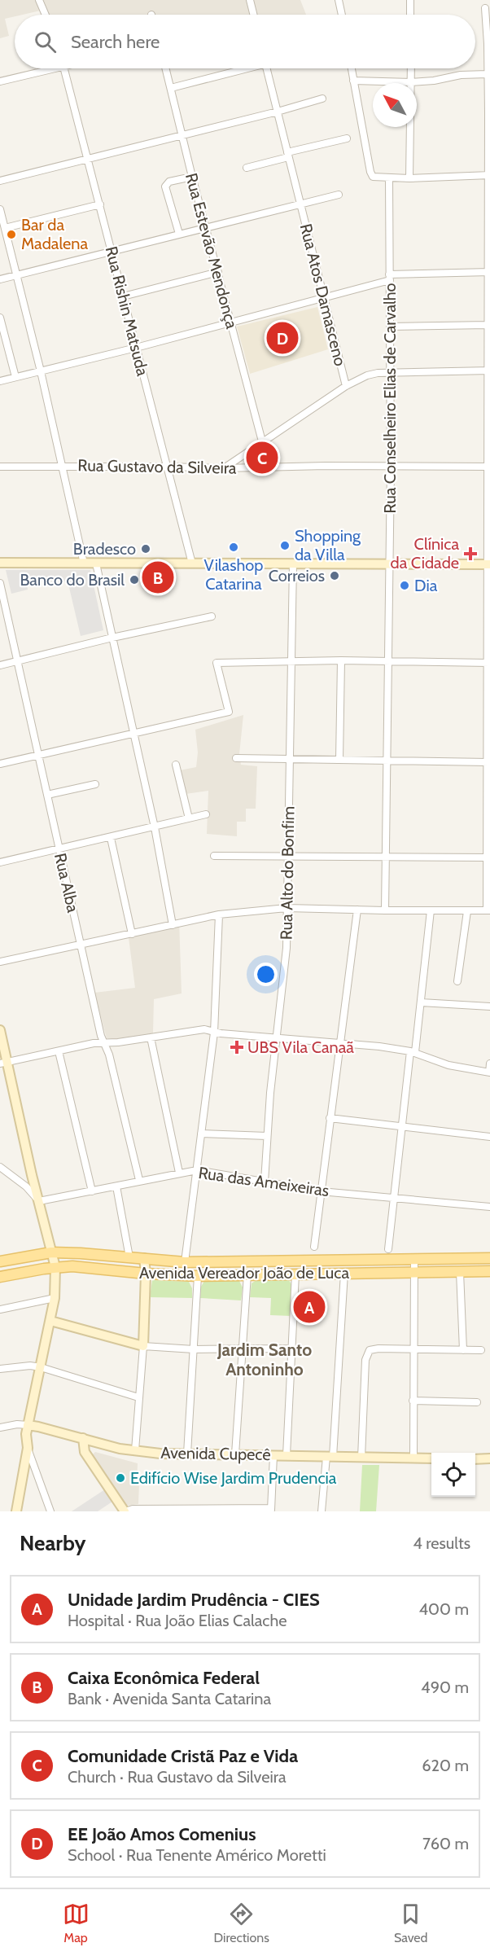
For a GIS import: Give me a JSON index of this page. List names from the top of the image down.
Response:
{
  "streets": {
    "main road": ["Avenida Vereador João de Luca"],
    "street": [
      "Rua Estevão Mendonça",
      "Rua Atos Damasceno",
      "Rua Rishin Matsuda",
      "Rua Conselheiro Elias de Carvalho",
      "Rua Gustavo da Silveira",
      "Rua Alto do Bonfim",
      "Rua Alba",
      "Rua das Ameixeiras",
      "Avenida Cupecê"
    ]
  },
  "crossings": [
    ["Rua Estevão Mendonça", "Rua Atos Damasceno"],
    ["Rua Atos Damasceno", "Rua Gustavo da Silveira"],
    ["Rua Rishin Matsuda", "Rua Gustavo da Silveira"],
    ["Rua Conselheiro Elias de Carvalho", "Rua Gustavo da Silveira"],
    ["Rua Alto do Bonfim", "Rua das Ameixeiras"],
    ["Rua Alba", "Rua das Ameixeiras"]
  ],
  "districts": ["Jardim Santo Antoninho"],
  "places": {
    "other": [
      "Bar da Madalena",
      "Shopping da Villa",
      "Vilashop Catarina",
      "Bradesco",
      "Correios",
      "Banco do Brasil",
      "Dia",
      "Edifício Wise Jardim Prudencia"
    ],
    "health": ["Clínica da Cidade", "UBS Vila Canaã"]
  },
  "north": "top left",
  "page": {
    "search": "Search here",
    "pins": [
      "D",
      "C",
      "B",
      "A"
    ],
    "heading": ["Nearby", "4 results"],
    "list": [
      {
        "mark": "A",
        "name": "Unidade Jardim Prudência - CIES",
        "note": "Hospital · Rua João Elias Calache",
        "value": "400 m"
      },
      {
        "mark": "B",
        "name": "Caixa Econômica Federal",
        "note": "Bank · Avenida Santa Catarina",
        "value": "490 m"
      },
      {
        "mark": "C",
        "name": "Comunidade Cristã Paz e Vida",
        "note": "Church · Rua Gustavo da Silveira",
        "value": "620 m"
      },
      {
        "mark": "D",
        "name": "EE João Amos Comenius",
        "note": "School · Rua Tenente Américo Moretti",
        "value": "760 m"
      }
    ],
    "nav": ["Map", "Directions", "Saved"]
  }
}
